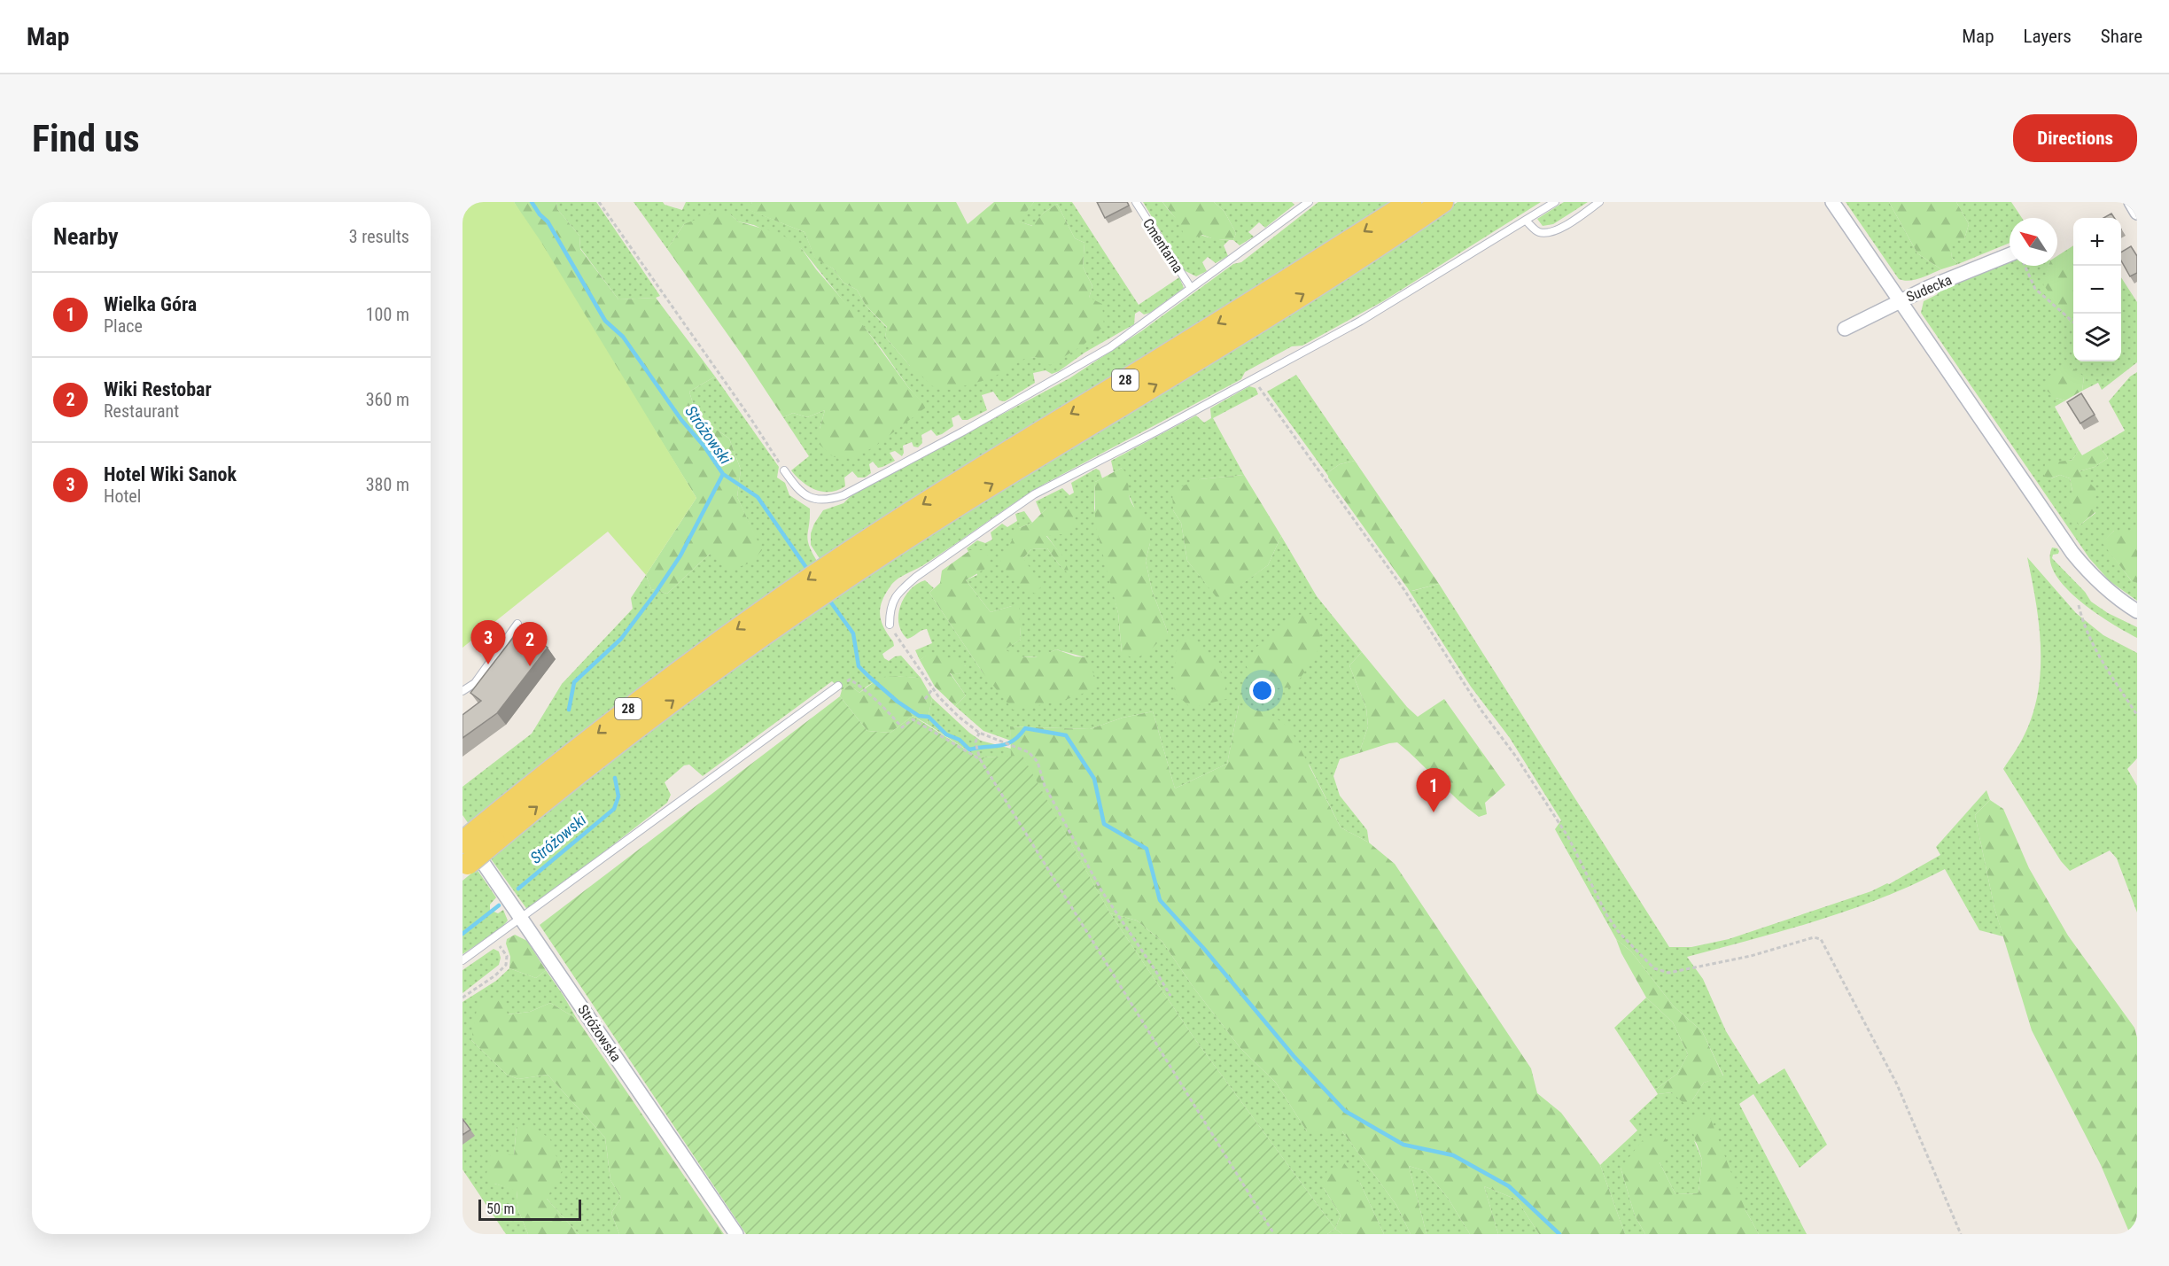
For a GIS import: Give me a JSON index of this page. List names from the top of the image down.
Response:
{
  "streets": {
    "main road": ["28"],
    "street": ["Sudecka", "Stróżowska"],
    "lane": ["Cmentarna"]
  },
  "crossings": [
    ["28", "Stróżowska"]
  ],
  "water": ["Stróżowski"],
  "scale_bar": "50 m",
  "north": "top left",
  "page": {
    "header": "Map",
    "nav": ["Map", "Layers", "Share"],
    "buttons": "Directions",
    "title": "Find us",
    "heading": ["Nearby", "3 results"],
    "map_buttons": ["+", "−"],
    "list": [
      {
        "mark": "1",
        "name": "Wielka Góra",
        "note": "Place",
        "value": "100 m"
      },
      {
        "mark": "2",
        "name": "Wiki Restobar",
        "note": "Restaurant",
        "value": "360 m"
      },
      {
        "mark": "3",
        "name": "Hotel Wiki Sanok",
        "note": "Hotel",
        "value": "380 m"
      }
    ],
    "pins": ["3", "2", "1"],
    "scale": "50 m"
  }
}
